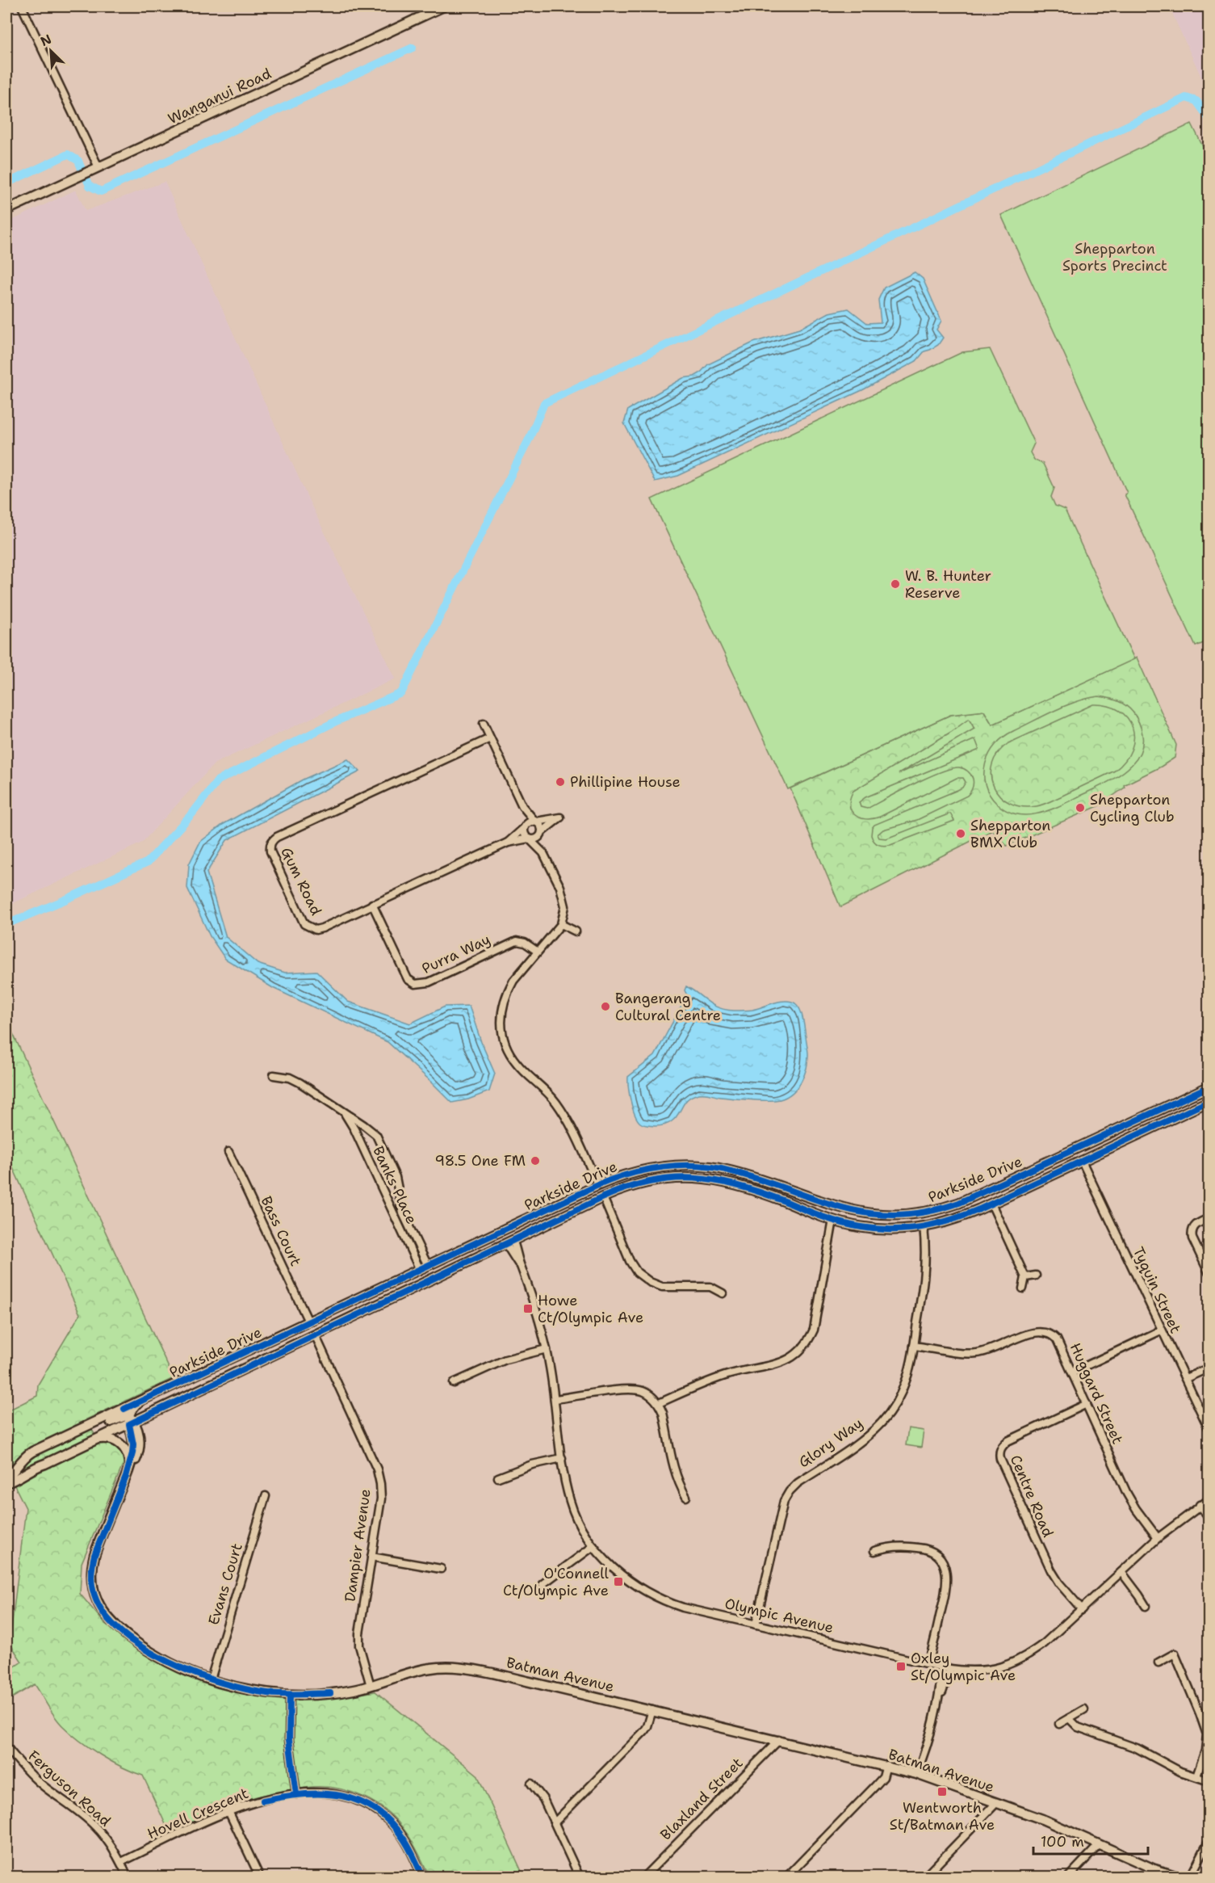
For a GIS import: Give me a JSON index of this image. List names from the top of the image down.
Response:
{
  "streets": {
    "street": [
      "Wanganui Road",
      "Gum Road",
      "Purra Way",
      "Parkside Drive",
      "Banks Place",
      "Bass Court",
      "Tyquin Street",
      "Huggard Street",
      "Glory Way",
      "Centre Road",
      "Dampier Avenue",
      "Evans Court",
      "Olympic Avenue",
      "Batman Avenue",
      "Ferguson Road",
      "Blaxland Street",
      "Hovell Crescent"
    ]
  },
  "crossings": [
    ["Gum Road", "Purra Way"],
    ["Parkside Drive", "Banks Place"],
    ["Parkside Drive", "Bass Court"],
    ["Parkside Drive", "Tyquin Street"],
    ["Parkside Drive", "Glory Way"],
    ["Parkside Drive", "Dampier Avenue"],
    ["Parkside Drive", "Olympic Avenue"],
    ["Parkside Drive", "Batman Avenue"],
    ["Huggard Street", "Glory Way"],
    ["Huggard Street", "Centre Road"],
    ["Huggard Street", "Olympic Avenue"],
    ["Glory Way", "Olympic Avenue"],
    ["Centre Road", "Olympic Avenue"],
    ["Dampier Avenue", "Batman Avenue"],
    ["Evans Court", "Batman Avenue"],
    ["Batman Avenue", "Blaxland Street"],
    ["Ferguson Road", "Hovell Crescent"]
  ],
  "parks": ["Shepparton Sports Precinct"],
  "places": {
    "other": [
      "W. B. Hunter Reserve",
      "Phillipine House",
      "Shepparton Cycling Club",
      "Shepparton BMX Club",
      "Bangerang Cultural Centre",
      "98.5 One FM"
    ],
    "transit": [
      "Howe Ct/Olympic Ave",
      "O'Connell Ct/Olympic Ave",
      "Oxley St/Olympic Ave",
      "Wentworth St/Batman Ave"
    ]
  },
  "scale_bar": "100 m",
  "north": "top left"
}
